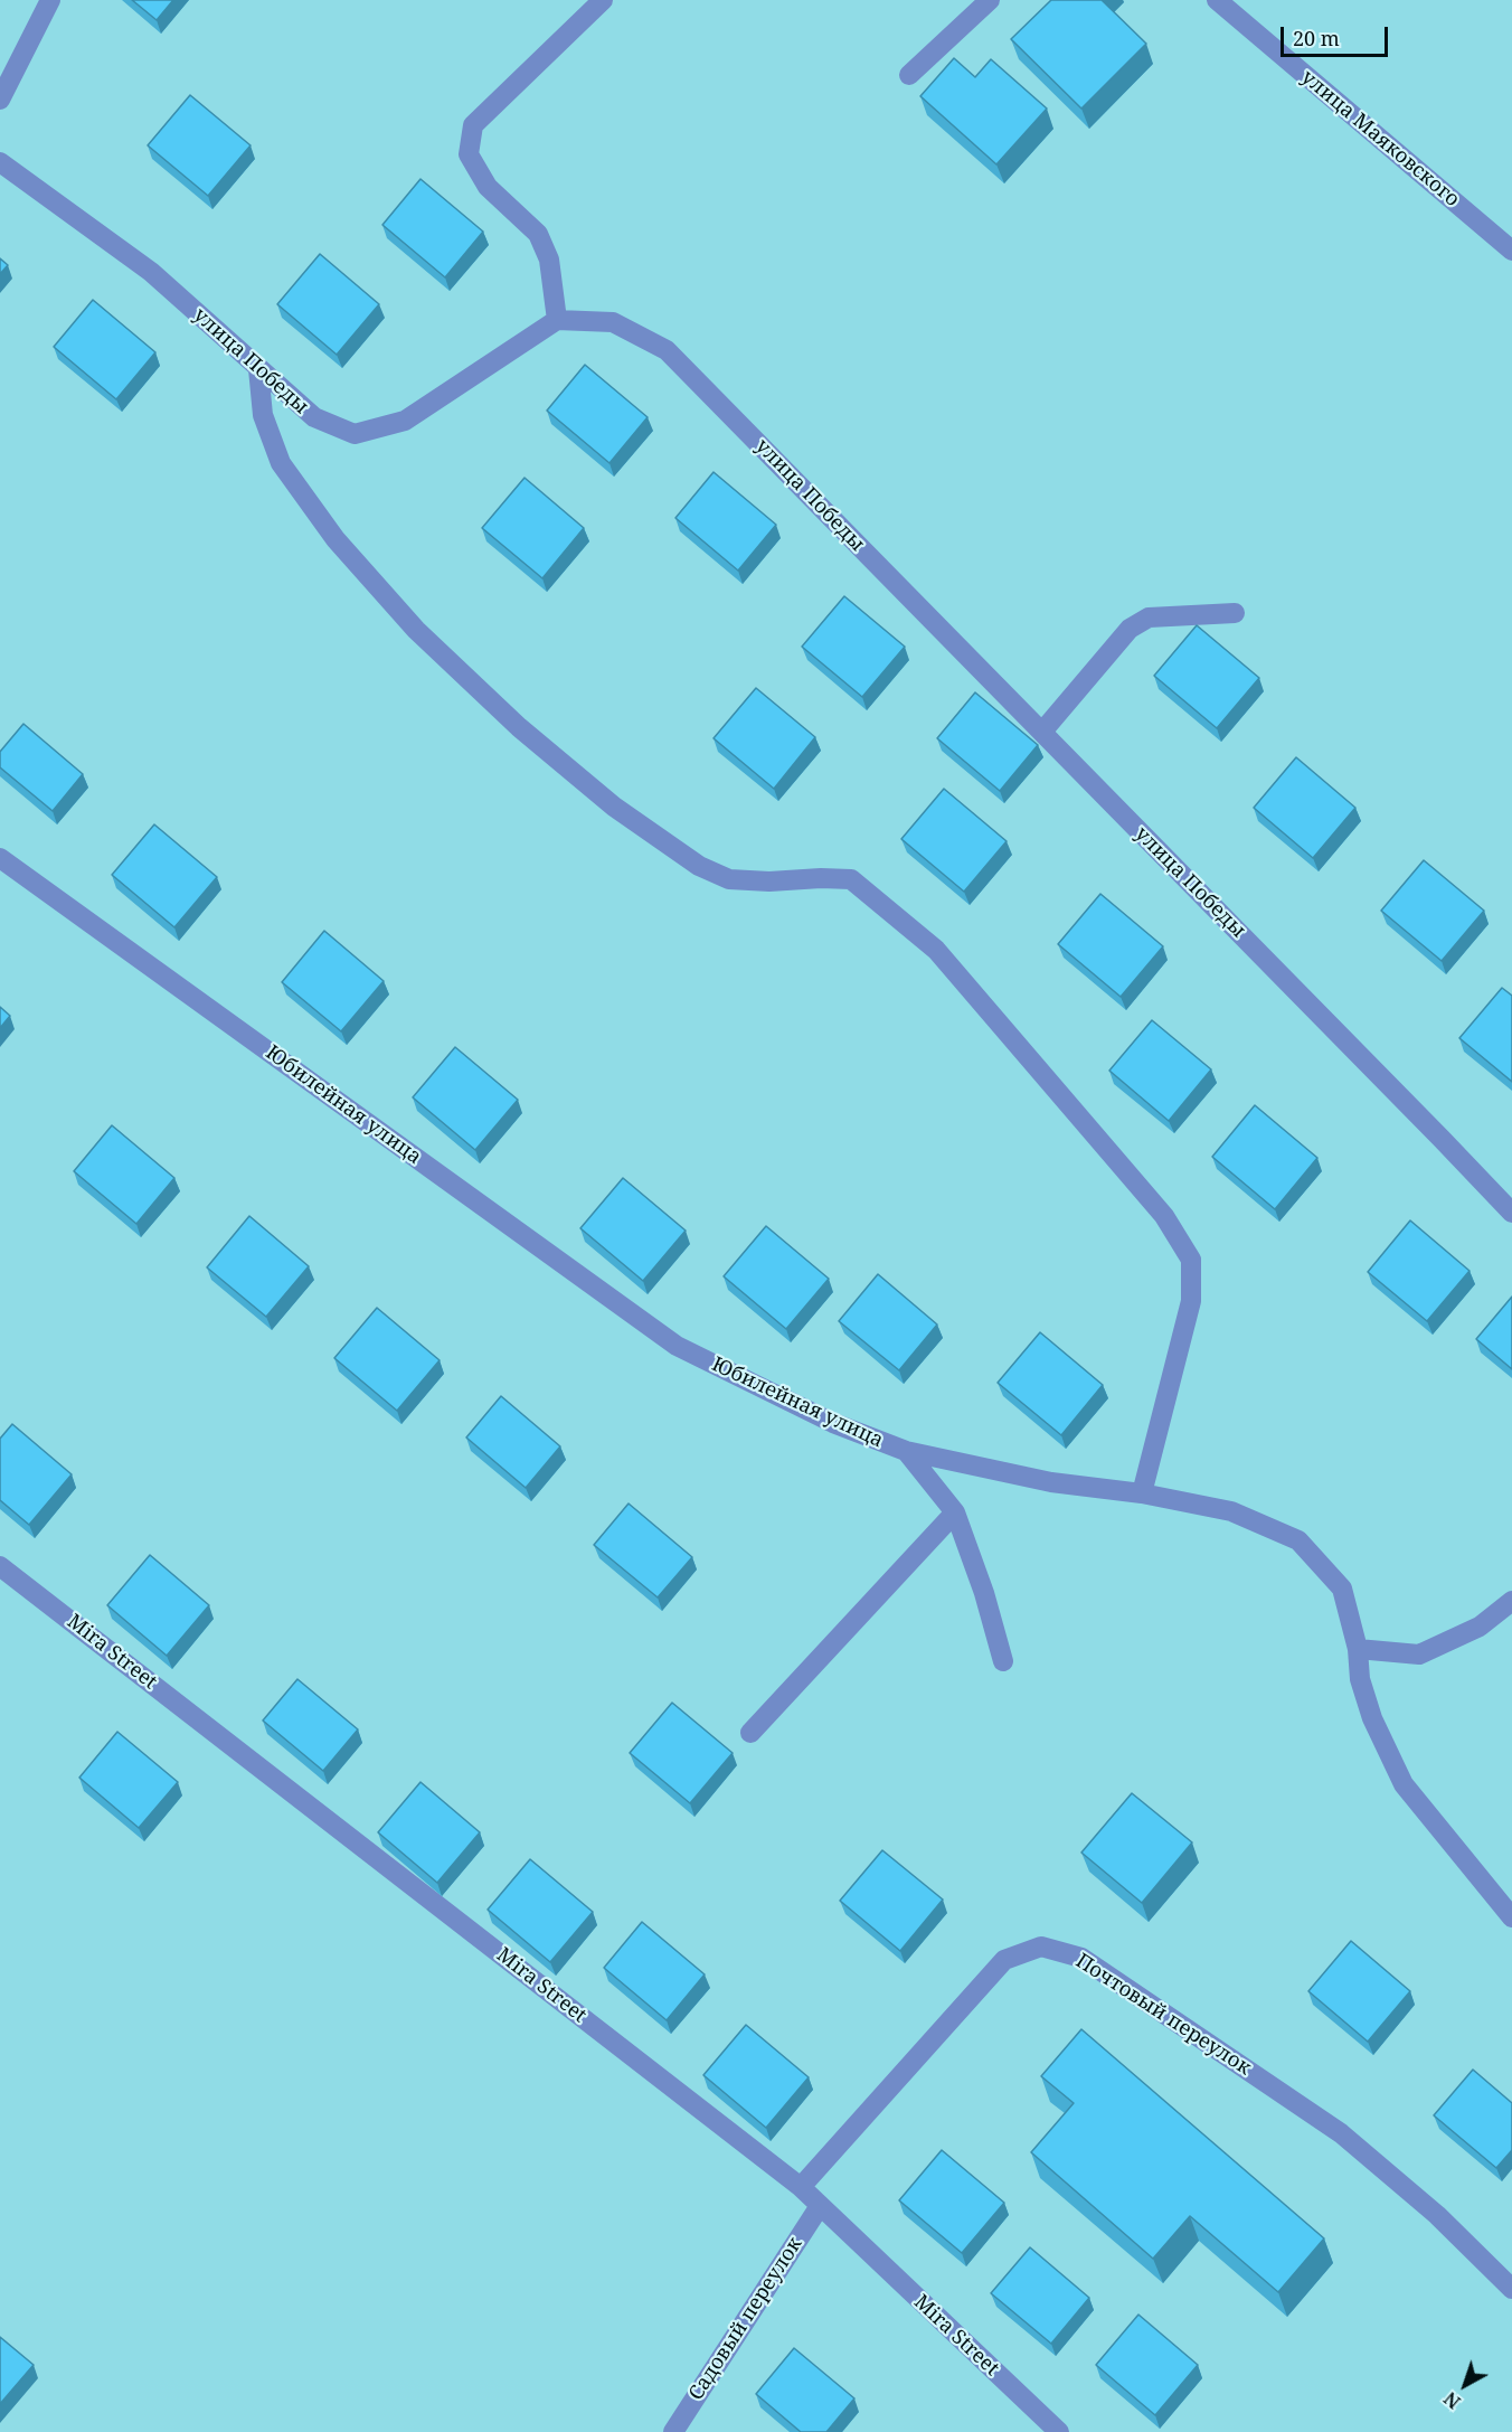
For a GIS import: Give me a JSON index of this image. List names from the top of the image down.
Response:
{
  "streets": {
    "street": [
      "улица Маяковского",
      "улица Победы",
      "Юбилейная улица",
      "Mira Street",
      "Почтовый переулок",
      "Садовый переулок"
    ]
  },
  "crossings": [
    ["Mira Street", "Почтовый переулок"],
    ["Mira Street", "Садовый переулок"]
  ],
  "scale_bar": "20 m",
  "north": "bottom left"
}
